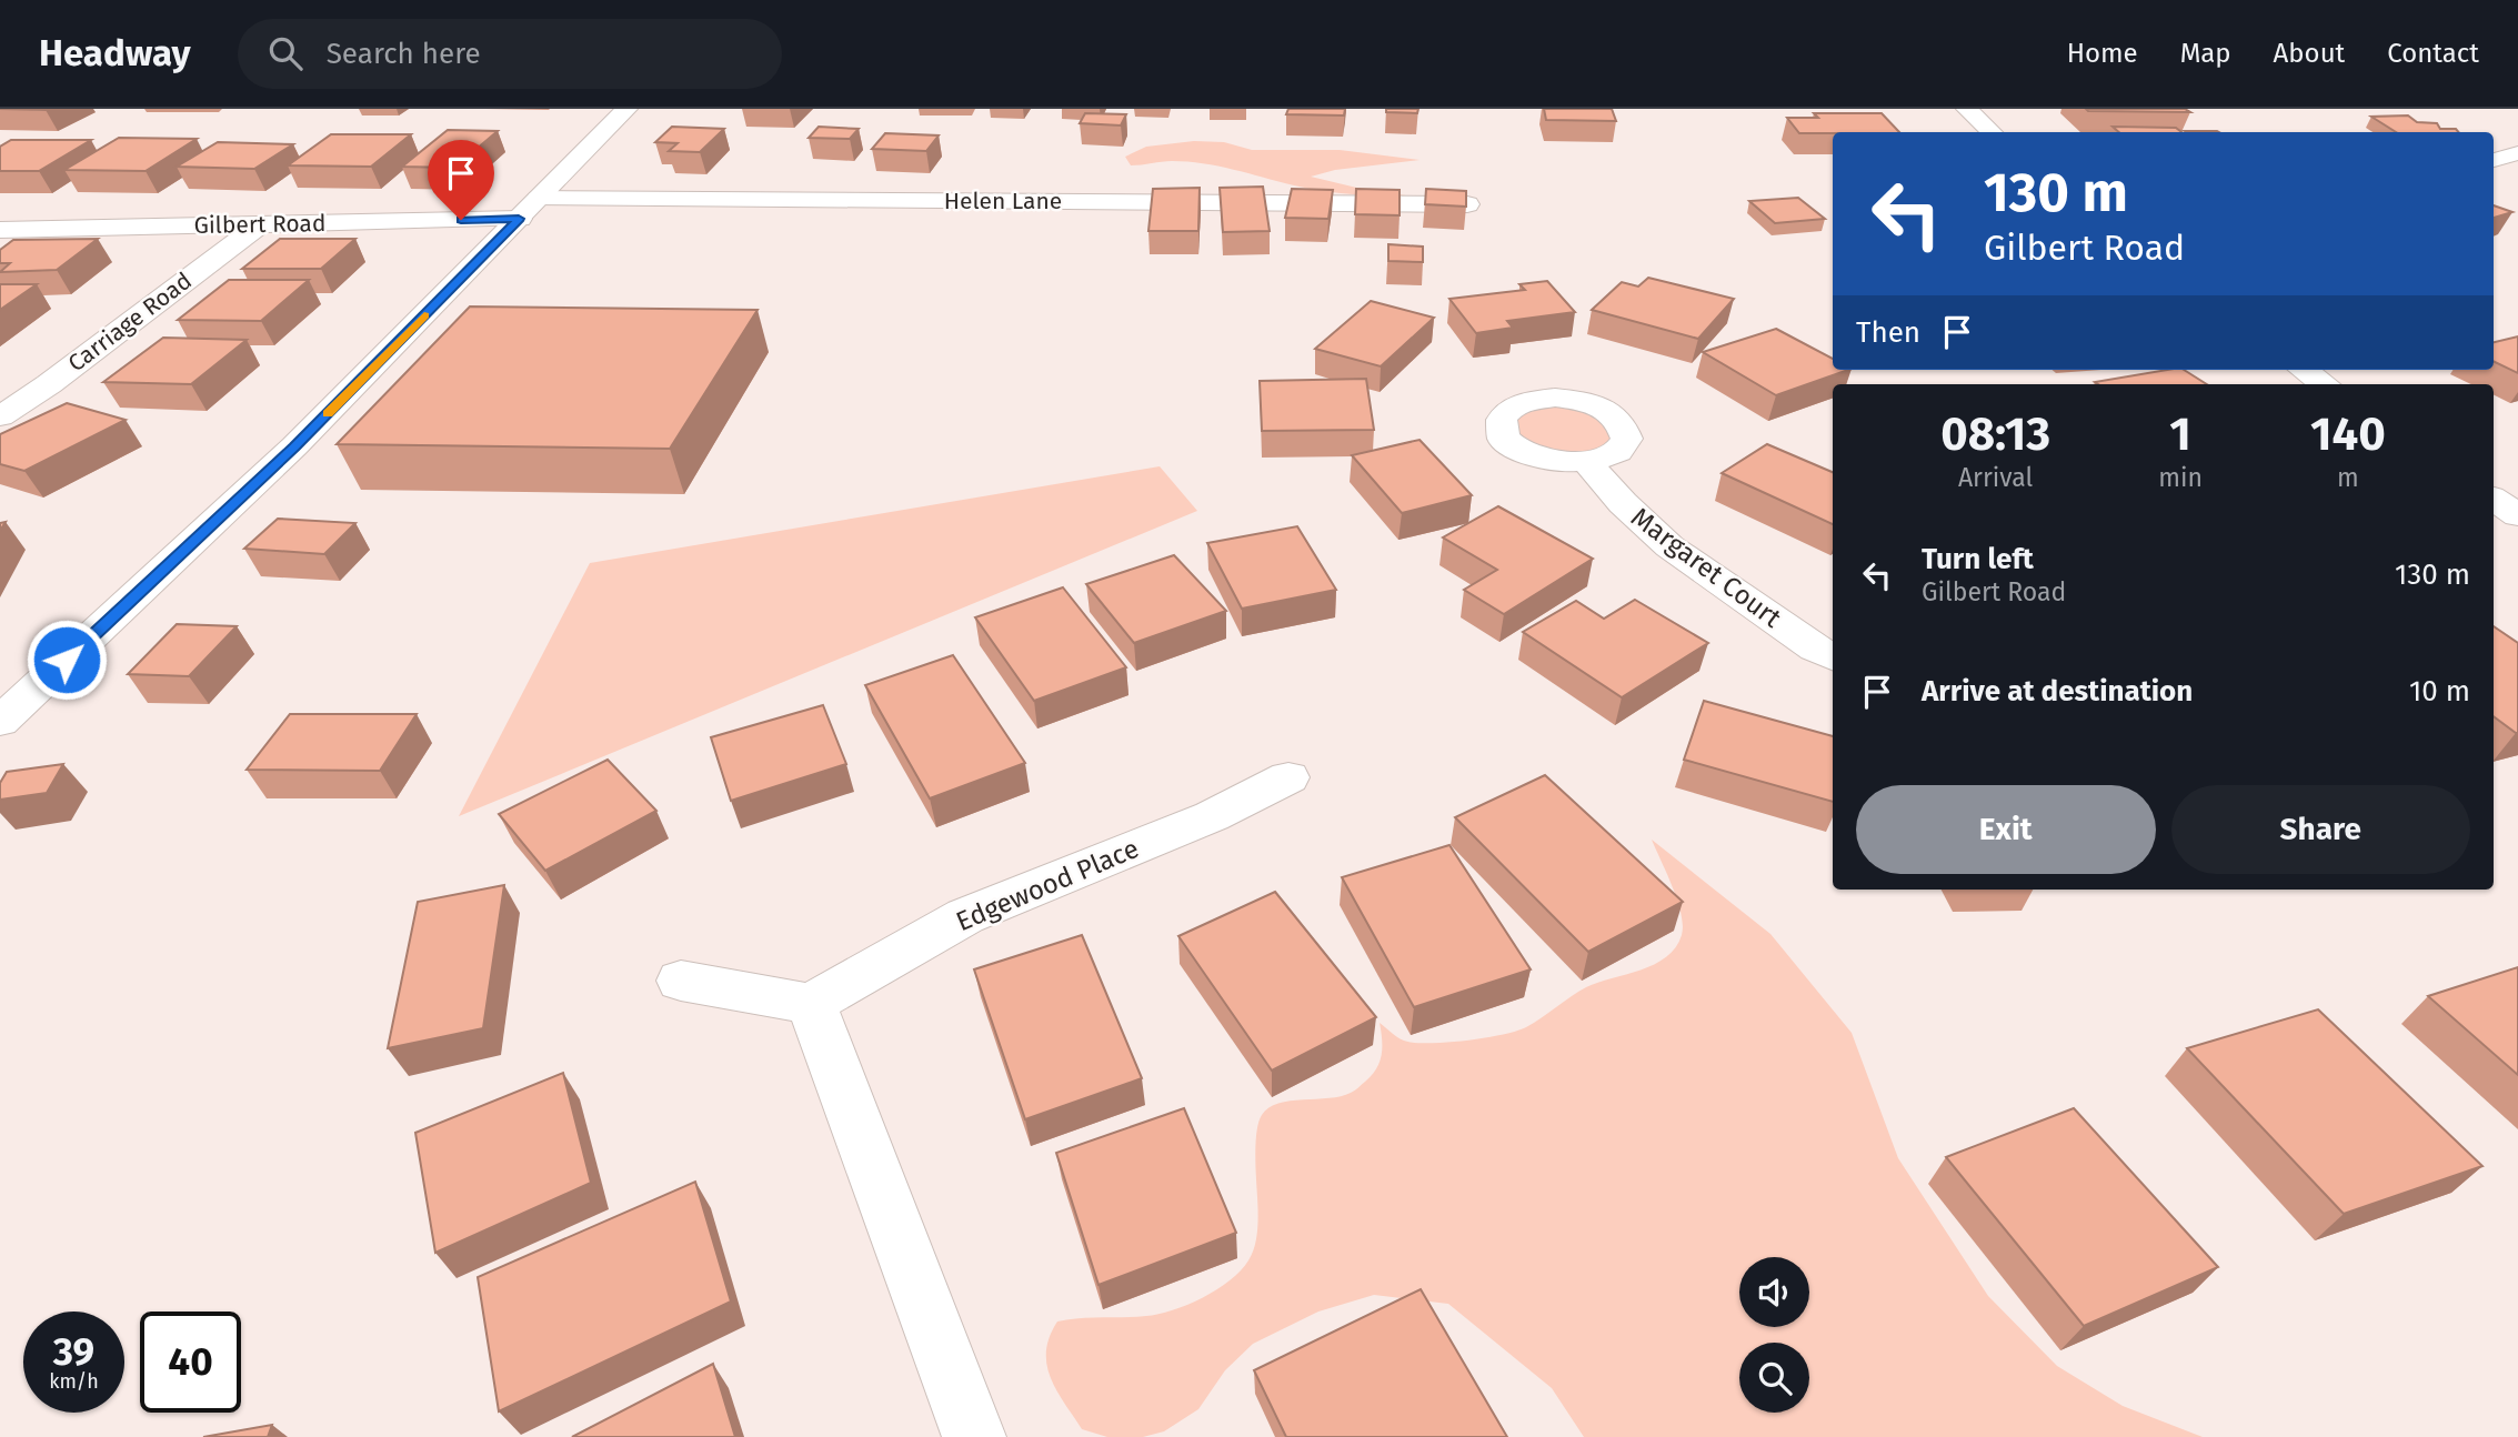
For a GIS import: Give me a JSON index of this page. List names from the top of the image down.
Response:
{
  "streets": {
    "street": [
      "Helen Lane",
      "Gilbert Road",
      "Carriage Road",
      "Margaret Court",
      "Edgewood Place"
    ]
  },
  "crossings": [
    ["Helen Lane", "Gilbert Road"],
    ["Gilbert Road", "Carriage Road"]
  ],
  "page": {
    "header": "Headway",
    "search": "Search here",
    "nav": [
      "Home",
      "Map",
      "About",
      "Contact"
    ],
    "turn": ["130 m", "Gilbert Road"],
    "then": "Then",
    "eta": [
      "08:13",
      "Arrival",
      "1",
      "min",
      "140",
      "m"
    ],
    "list": [
      {
        "name": "Turn left",
        "note": "Gilbert Road",
        "value": "130 m"
      },
      {
        "name": "Arrive at destination",
        "value": "10 m"
      }
    ],
    "buttons": ["Exit", "Share"],
    "speed": "39 km/h",
    "limit": "40"
  }
}
